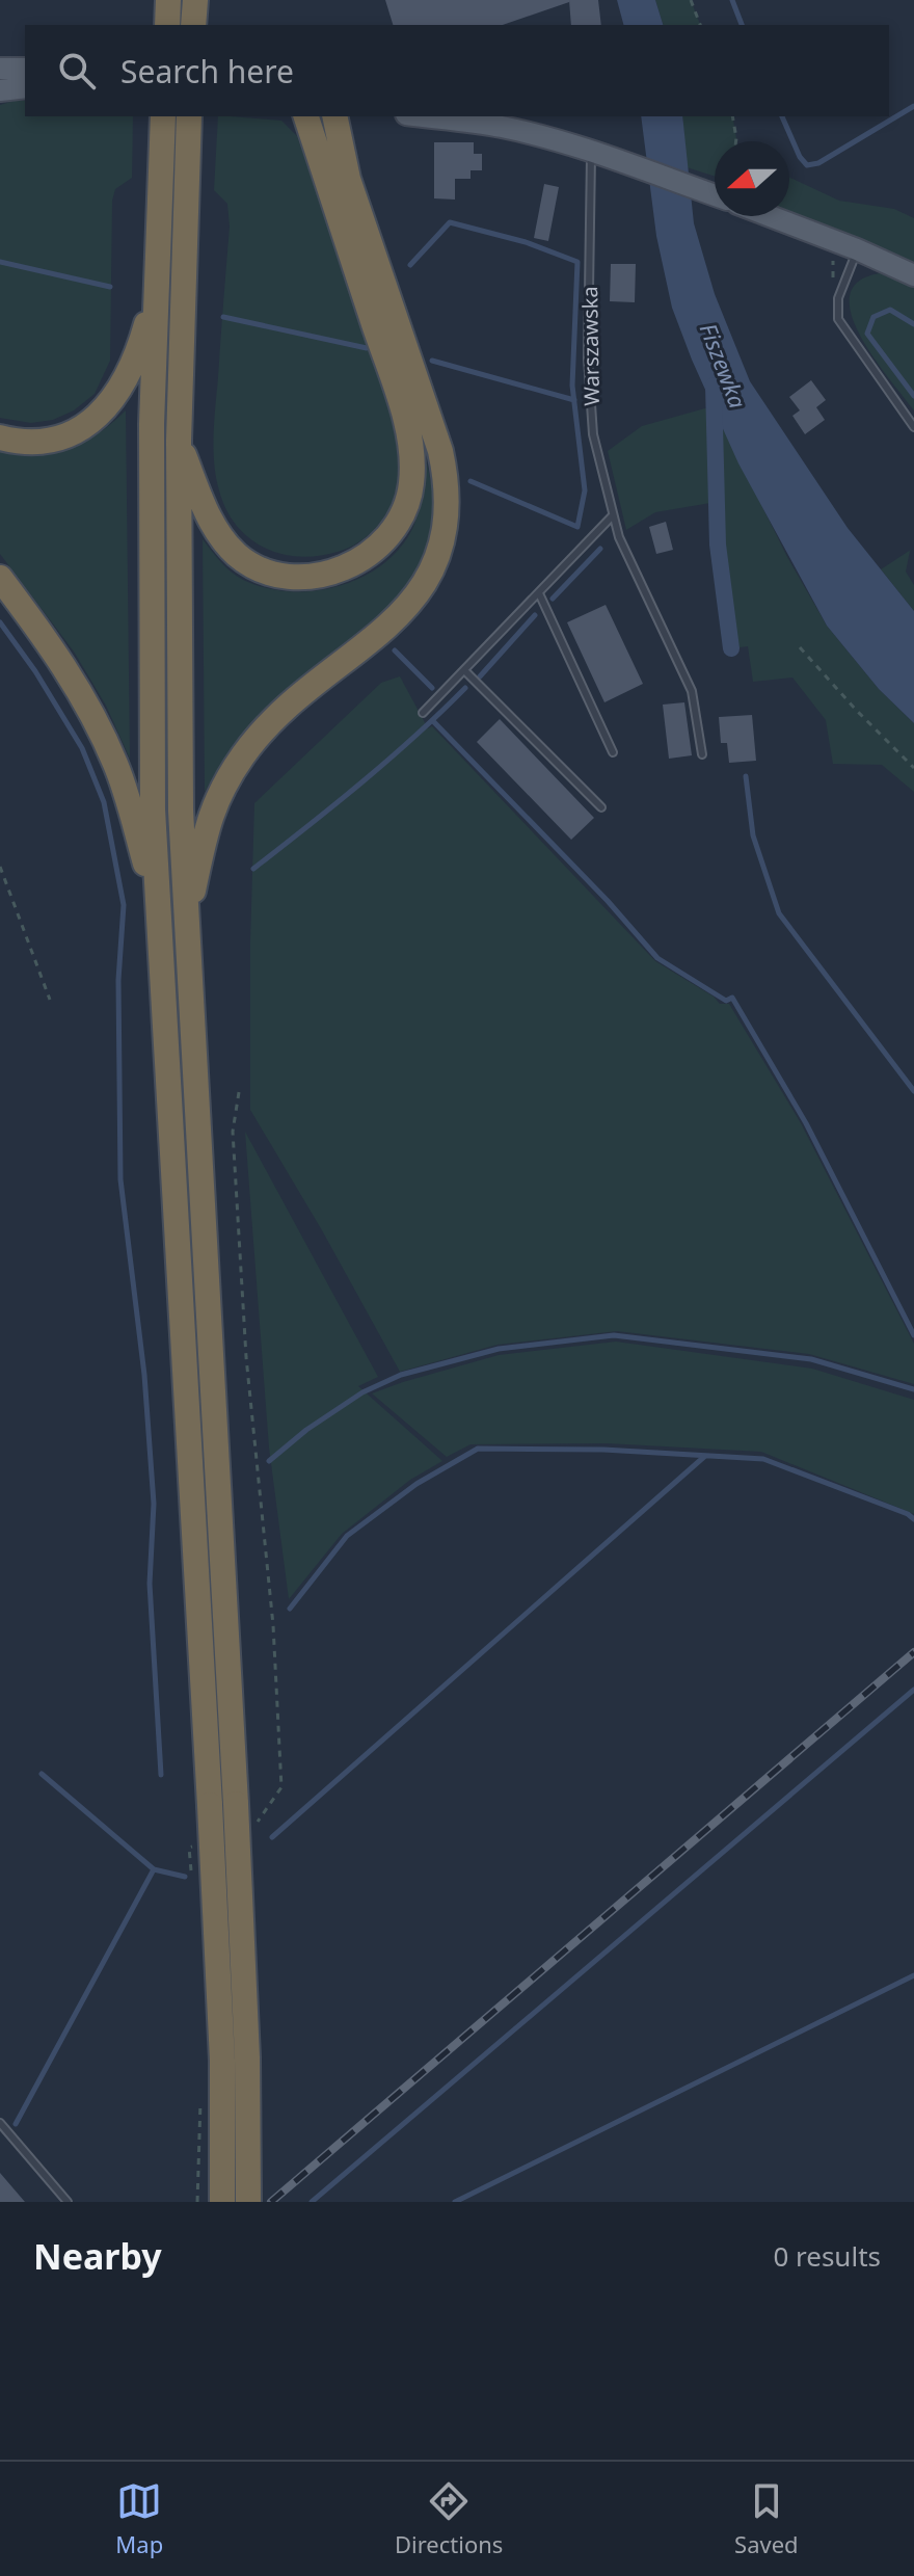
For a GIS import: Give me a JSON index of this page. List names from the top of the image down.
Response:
{
  "streets": {
    "lane": ["Warszawska"]
  },
  "water": ["Fiszewka"],
  "north": "left",
  "page": {
    "search": "Search here",
    "heading": ["Nearby", "0 results"],
    "nav": ["Map", "Directions", "Saved"]
  }
}
